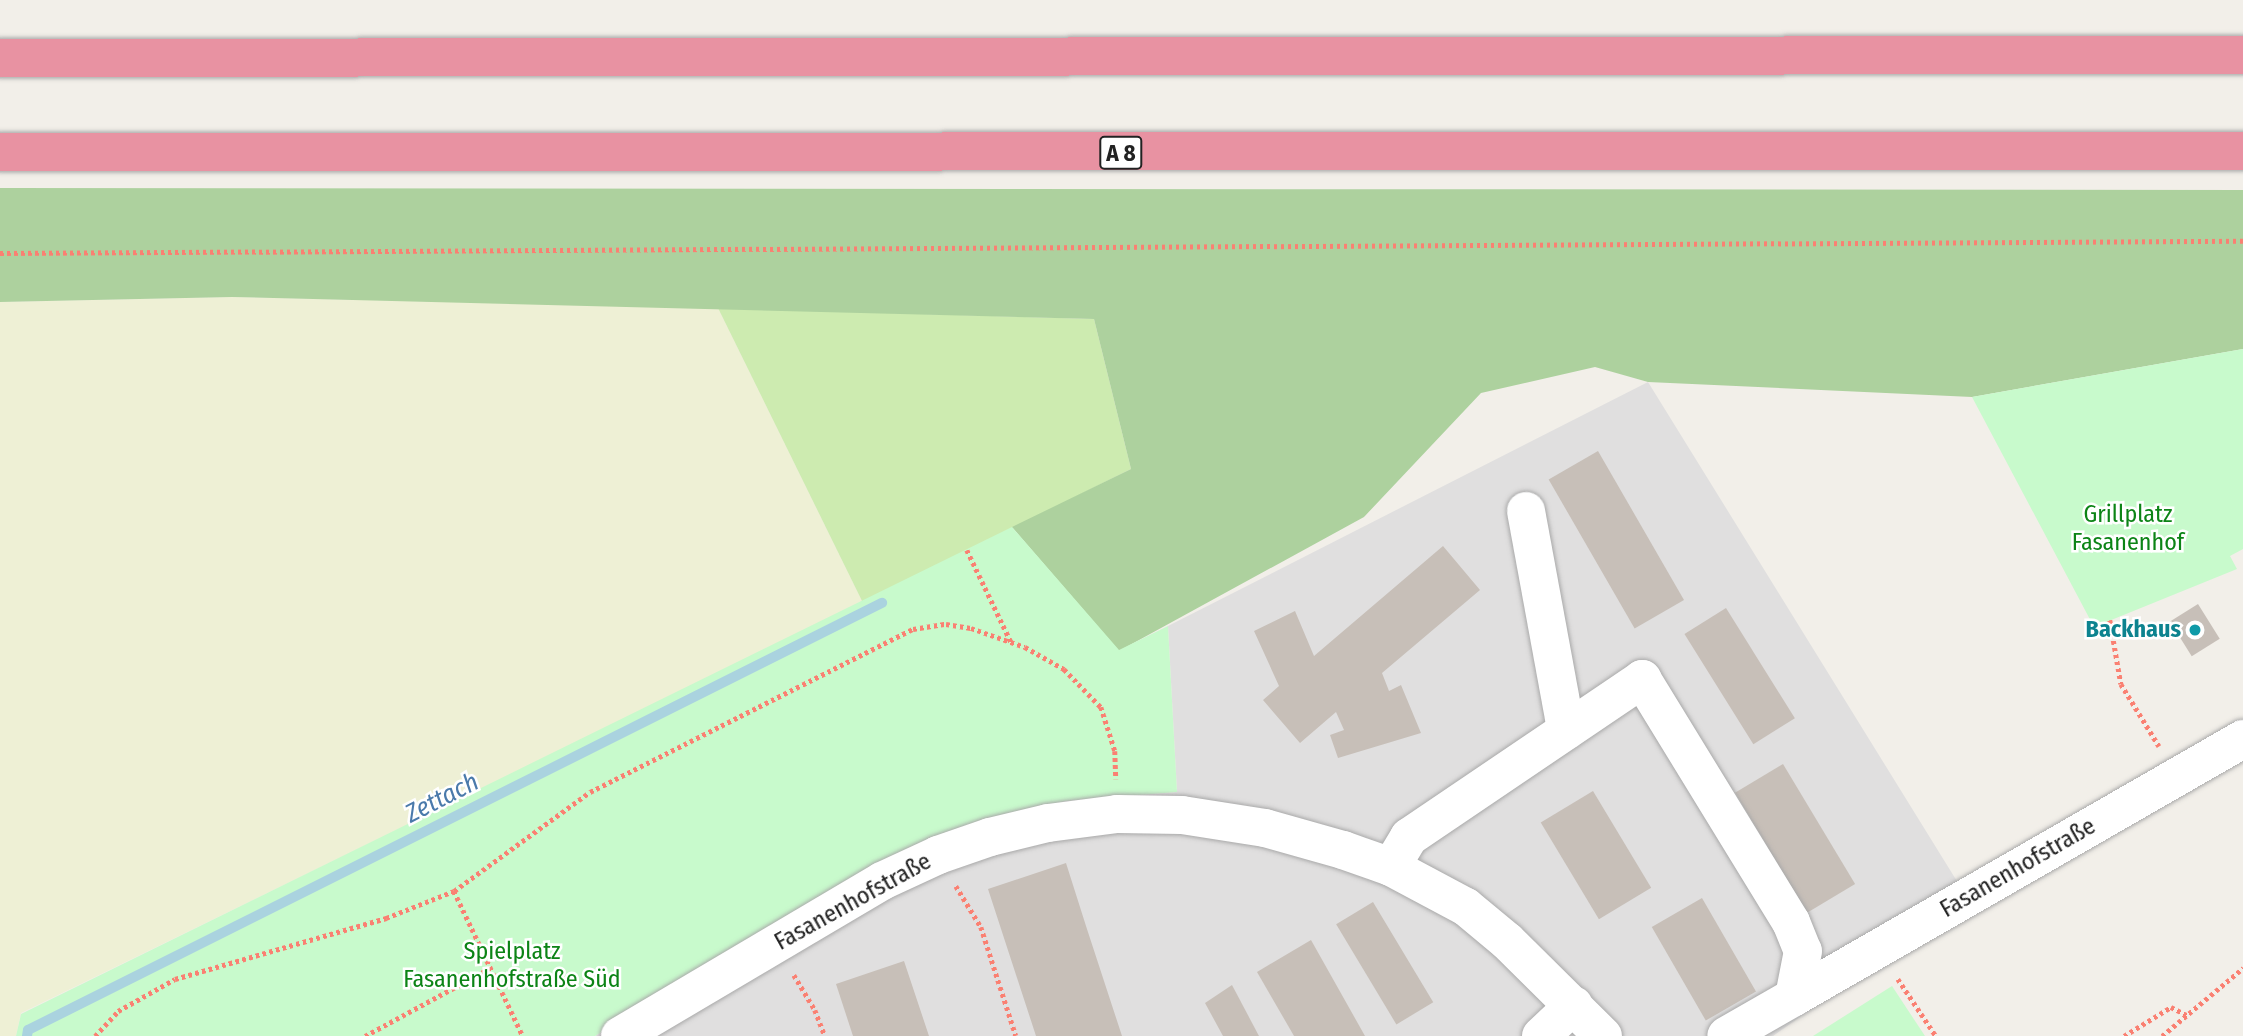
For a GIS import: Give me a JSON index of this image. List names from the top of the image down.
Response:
{
  "streets": {
    "highway": ["A 8"],
    "street": ["Fasanenhofstraße"]
  },
  "water": ["Zettach"],
  "parks": ["Grillplatz Fasanenhof", "Spielplatz Fasanenhofstraße Süd"],
  "places": ["Backhaus"]
}
